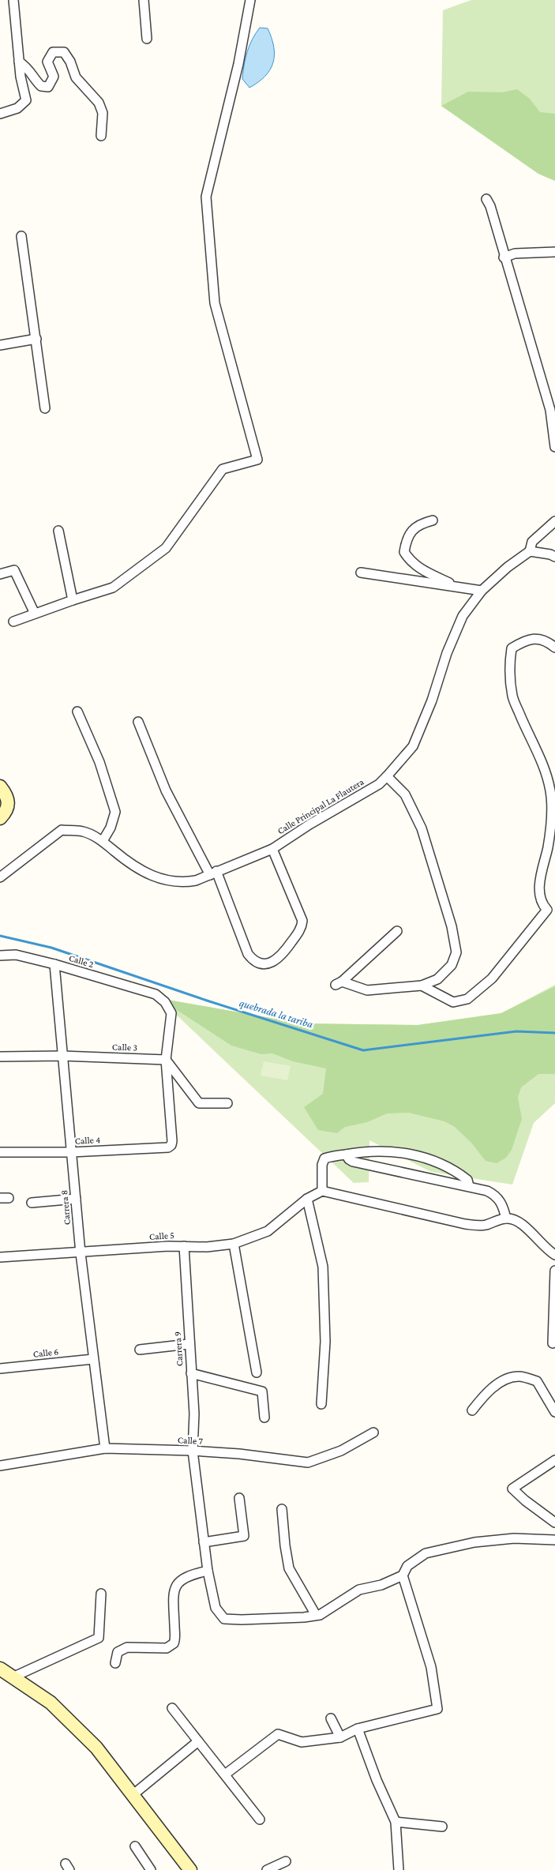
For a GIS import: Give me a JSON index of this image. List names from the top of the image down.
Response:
{
  "streets": {
    "street": [
      "Calle Principal La Flautera",
      "Calle 2",
      "Calle 3",
      "Calle 4",
      "Carrera 8",
      "Calle 5",
      "Carrera 9",
      "Calle 6",
      "Calle 7"
    ]
  },
  "crossings": [
    ["Calle 2", "Calle 3"],
    ["Calle 2", "Calle 4"],
    ["Calle 2", "Carrera 8"],
    ["Calle 3", "Calle 4"],
    ["Calle 3", "Carrera 8"],
    ["Calle 4", "Carrera 8"],
    ["Carrera 8", "Calle 5"],
    ["Carrera 8", "Calle 6"],
    ["Carrera 8", "Calle 7"],
    ["Calle 5", "Carrera 9"],
    ["Carrera 9", "Calle 7"]
  ],
  "water": ["quebrada la tariba"]
}
